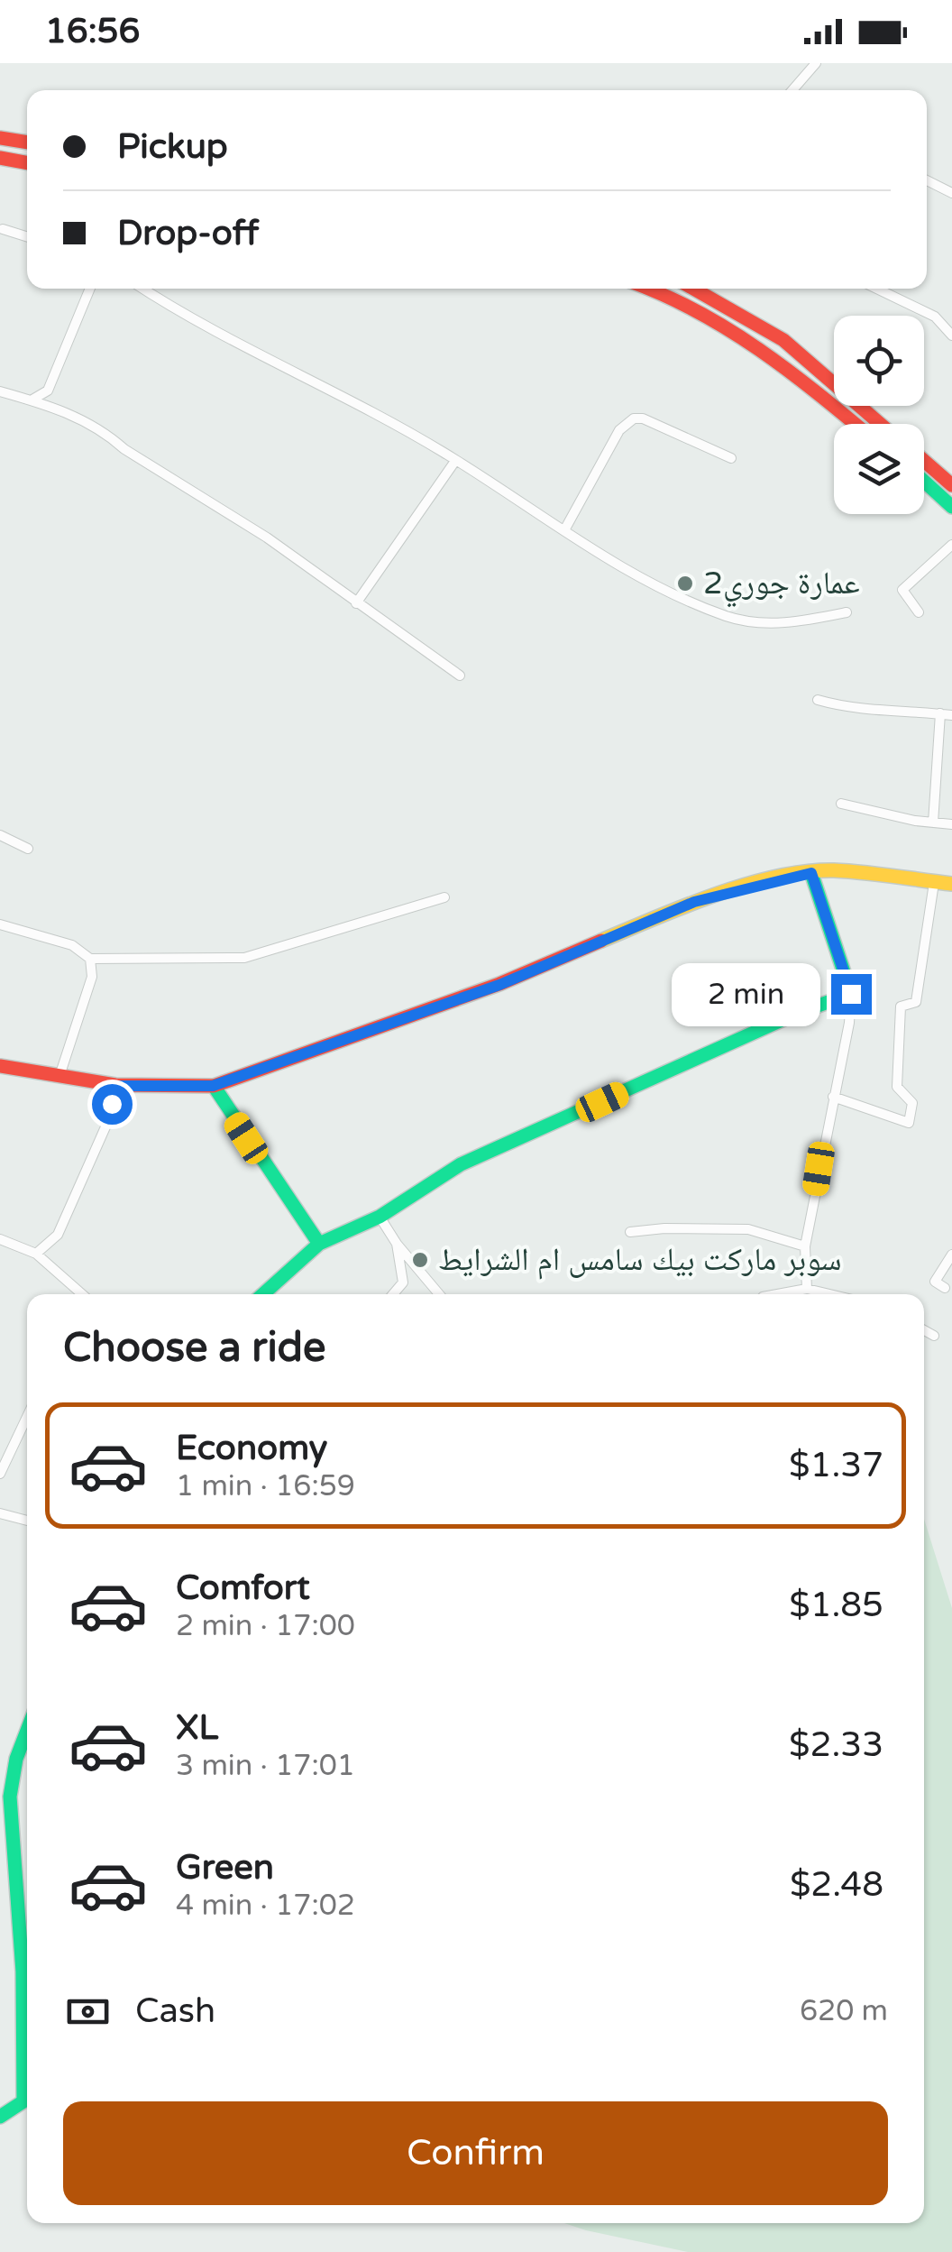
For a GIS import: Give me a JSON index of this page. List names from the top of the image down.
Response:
{
  "places": ["عمارة جوري2", "سوبر ماركت بيك سامس ام الشرايط"],
  "page": {
    "status": "16:56",
    "banner": ["Pickup", "Drop-off"],
    "bubble": "2 min",
    "heading": "Choose a ride",
    "list": [
      {
        "name": "Economy",
        "note": "1 min · 16:59",
        "value": "$1.37"
      },
      {
        "name": "Comfort",
        "note": "2 min · 17:00",
        "value": "$1.85"
      },
      {
        "name": "XL",
        "note": "3 min · 17:01",
        "value": "$2.33"
      },
      {
        "name": "Green",
        "note": "4 min · 17:02",
        "value": "$2.48"
      }
    ],
    "pay": ["Cash", "620 m"],
    "buttons": "Confirm"
  }
}
